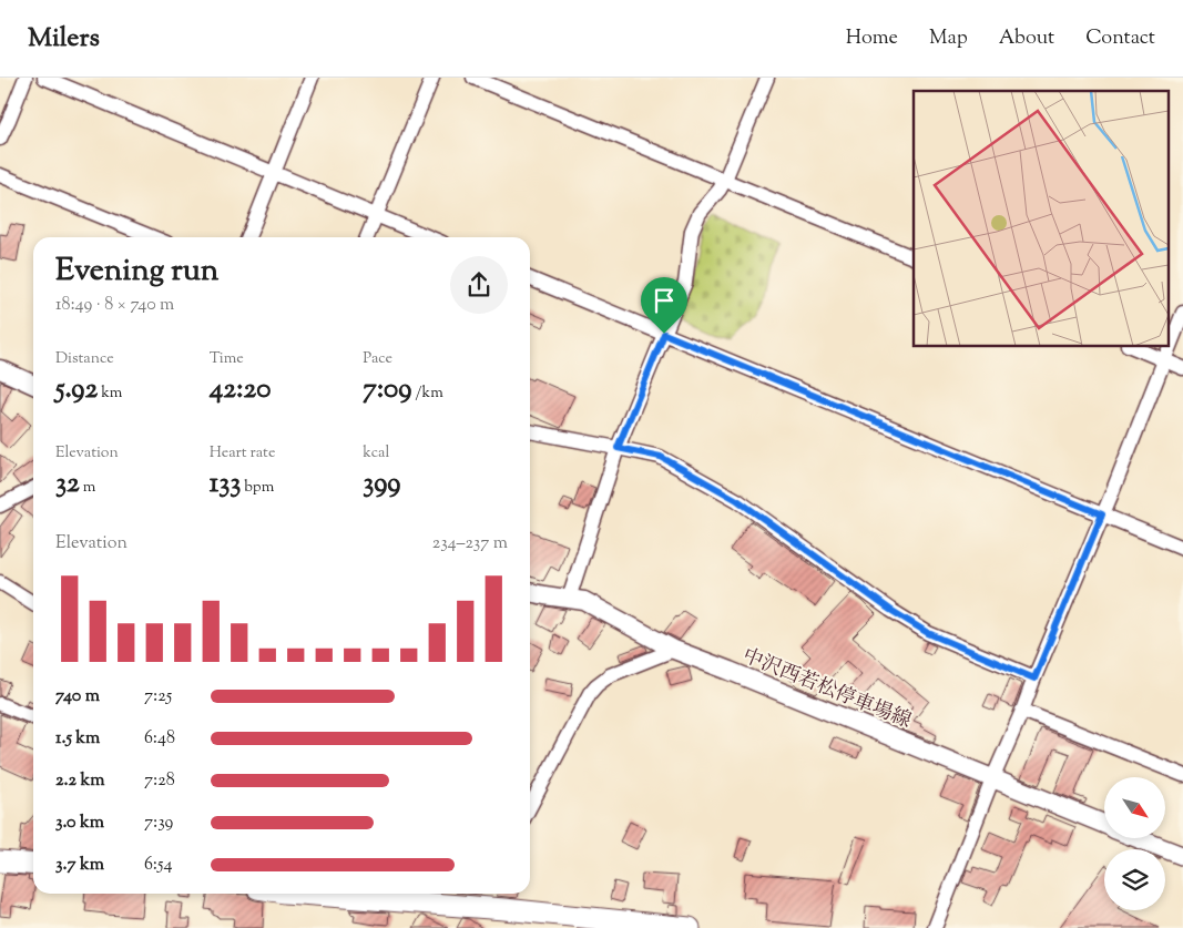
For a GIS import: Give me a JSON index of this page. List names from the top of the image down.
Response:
{
  "streets": {
    "main road": ["中沢西若松停車場線"]
  },
  "north": "bottom right",
  "page": {
    "header": "Milers",
    "nav": [
      "Home",
      "Map",
      "About",
      "Contact"
    ],
    "heading": ["Evening run", "18:49 · 8 × 740 m"],
    "stats": [
      ["Distance", "5.92 km"],
      ["Time", "42:20"],
      ["Pace", "7:09 /km"],
      ["Elevation", "32 m"],
      ["Heart rate", "133 bpm"],
      ["kcal", "399"]
    ],
    "chart": ["Elevation", "234–237 m"],
    "list": [
      {
        "name": "740 m",
        "note": "7:25"
      },
      {
        "name": "1.5 km",
        "note": "6:48"
      },
      {
        "name": "2.2 km",
        "note": "7:28"
      },
      {
        "name": "3.0 km",
        "note": "7:39"
      },
      {
        "name": "3.7 km",
        "note": "6:54"
      }
    ]
  }
}
